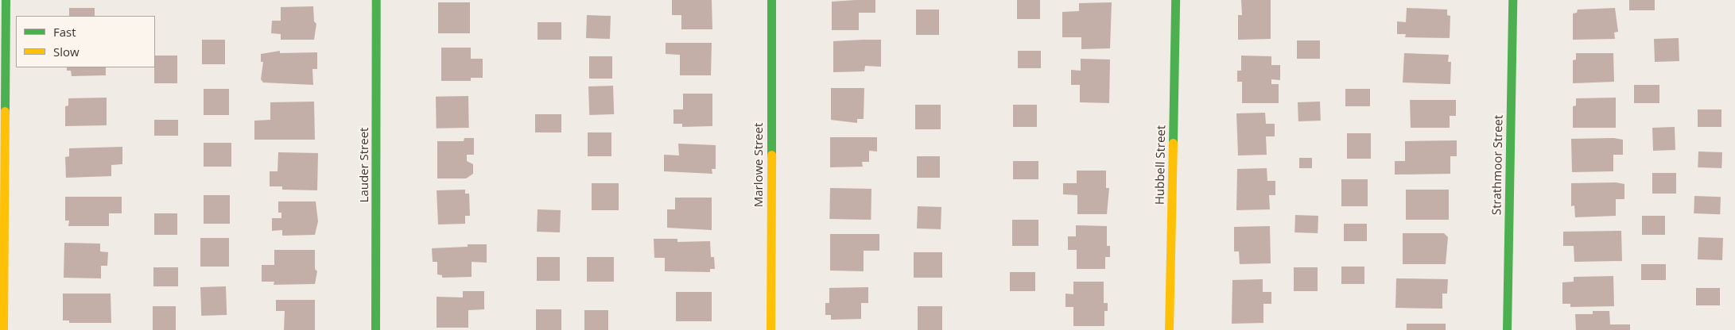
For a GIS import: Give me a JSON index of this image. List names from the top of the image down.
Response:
{
  "streets": {
    "street": [
      "Lauder Street",
      "Marlowe Street",
      "Hubbell Street",
      "Strathmoor Street"
    ]
  },
  "legend": ["Fast", "Slow"]
}
